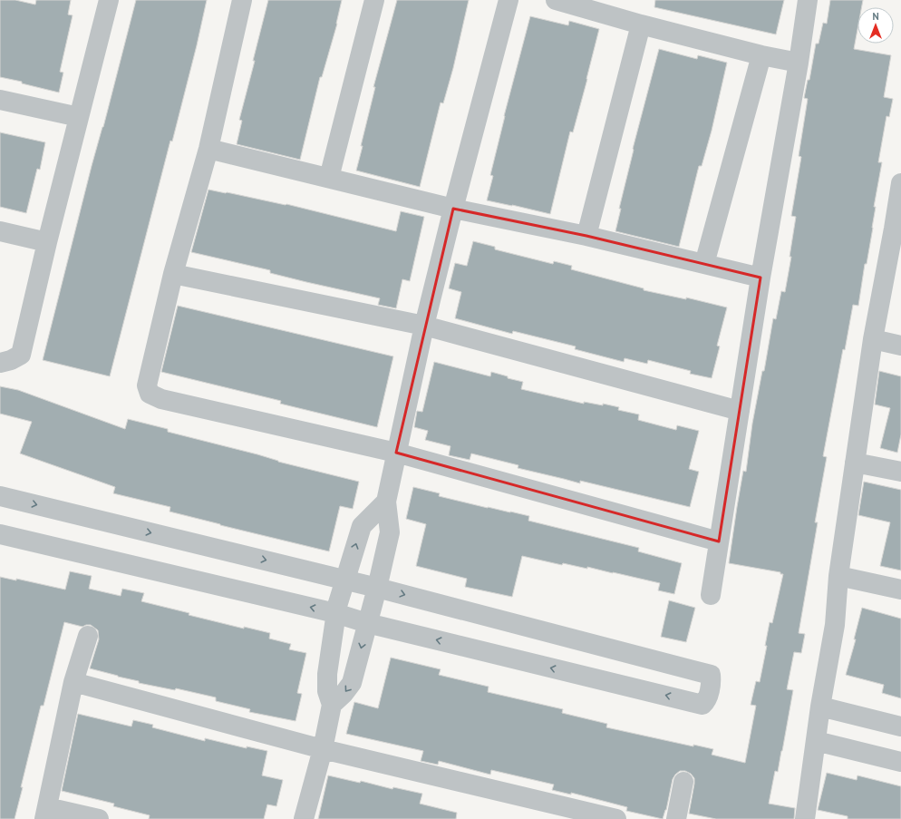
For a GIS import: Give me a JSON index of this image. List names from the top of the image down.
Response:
{
  "north": "top"
}
